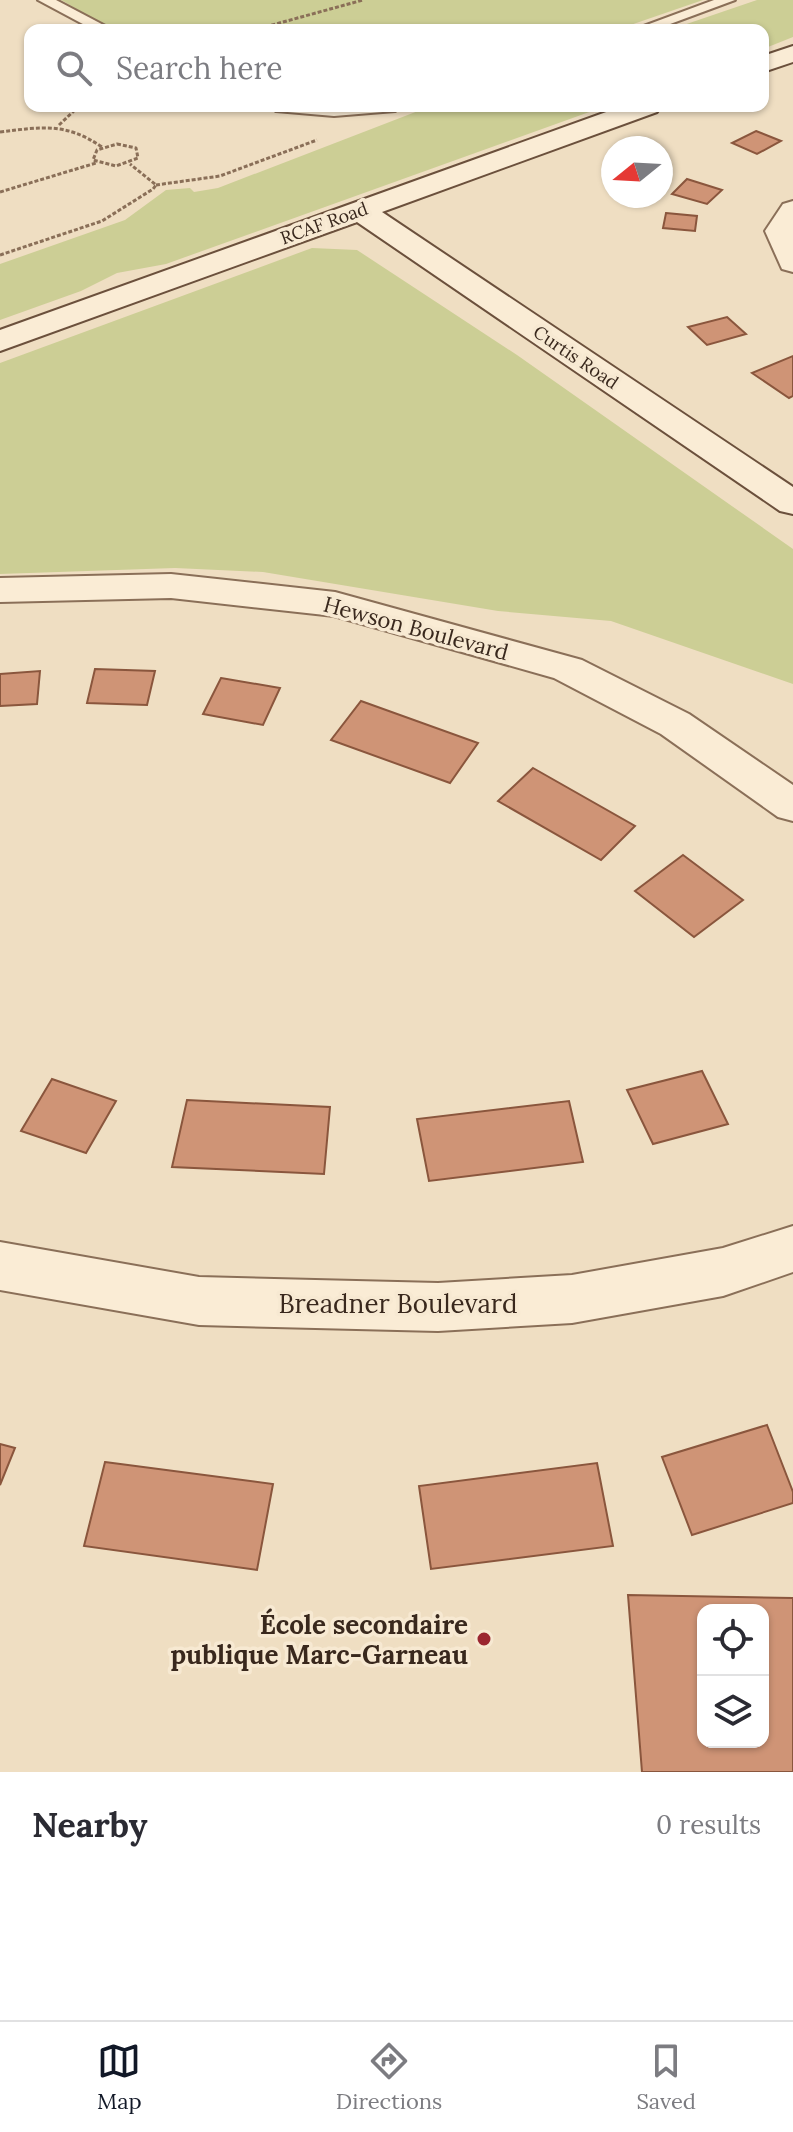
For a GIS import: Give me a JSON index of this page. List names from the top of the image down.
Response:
{
  "streets": {
    "main road": [
      "RCAF Road",
      "Curtis Road",
      "Hewson Boulevard",
      "Breadner Boulevard"
    ]
  },
  "crossings": [
    ["RCAF Road", "Curtis Road"]
  ],
  "places": ["École secondaire publique Marc-Garneau"],
  "north": "left",
  "page": {
    "search": "Search here",
    "heading": ["Nearby", "0 results"],
    "nav": ["Map", "Directions", "Saved"]
  }
}
